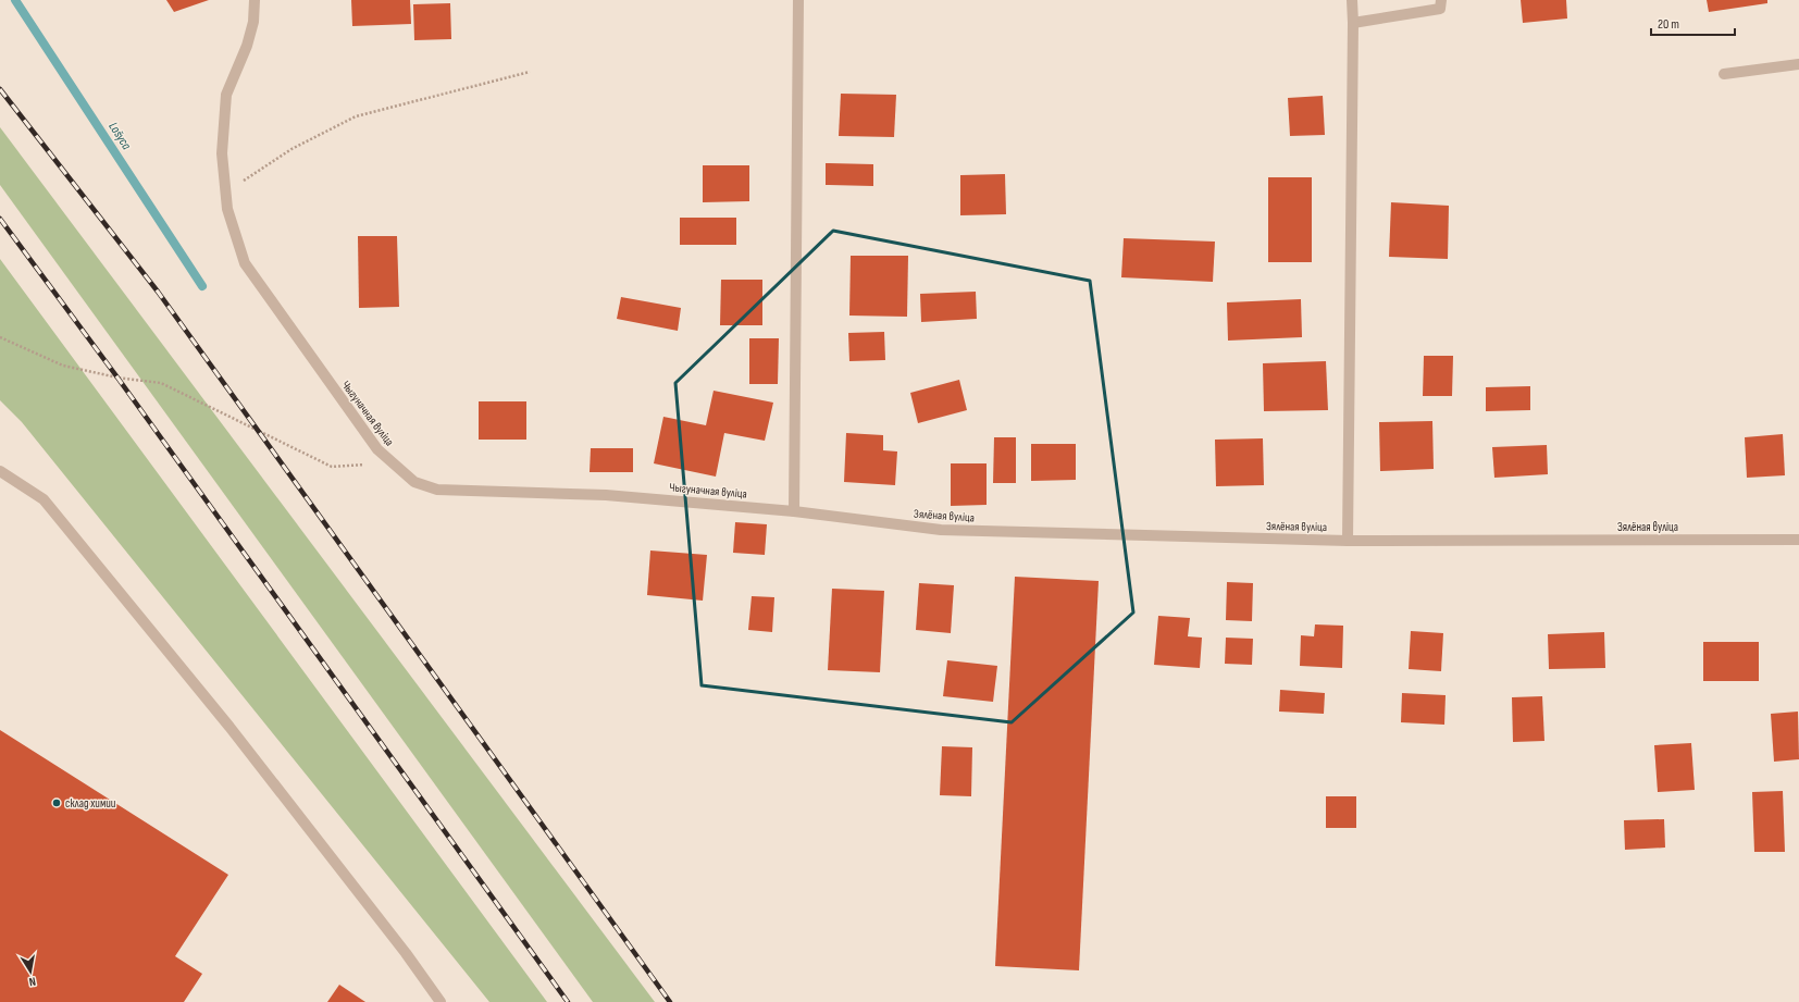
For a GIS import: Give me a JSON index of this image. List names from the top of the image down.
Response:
{
  "streets": {
    "street": ["Чыгуначная вуліца", "Зялёная вуліца"]
  },
  "crossings": [
    ["Чыгуначная вуліца", "Зялёная вуліца"]
  ],
  "water": ["Lošyca"],
  "places": ["склад химии"],
  "scale_bar": "20 m",
  "north": "bottom"
}
